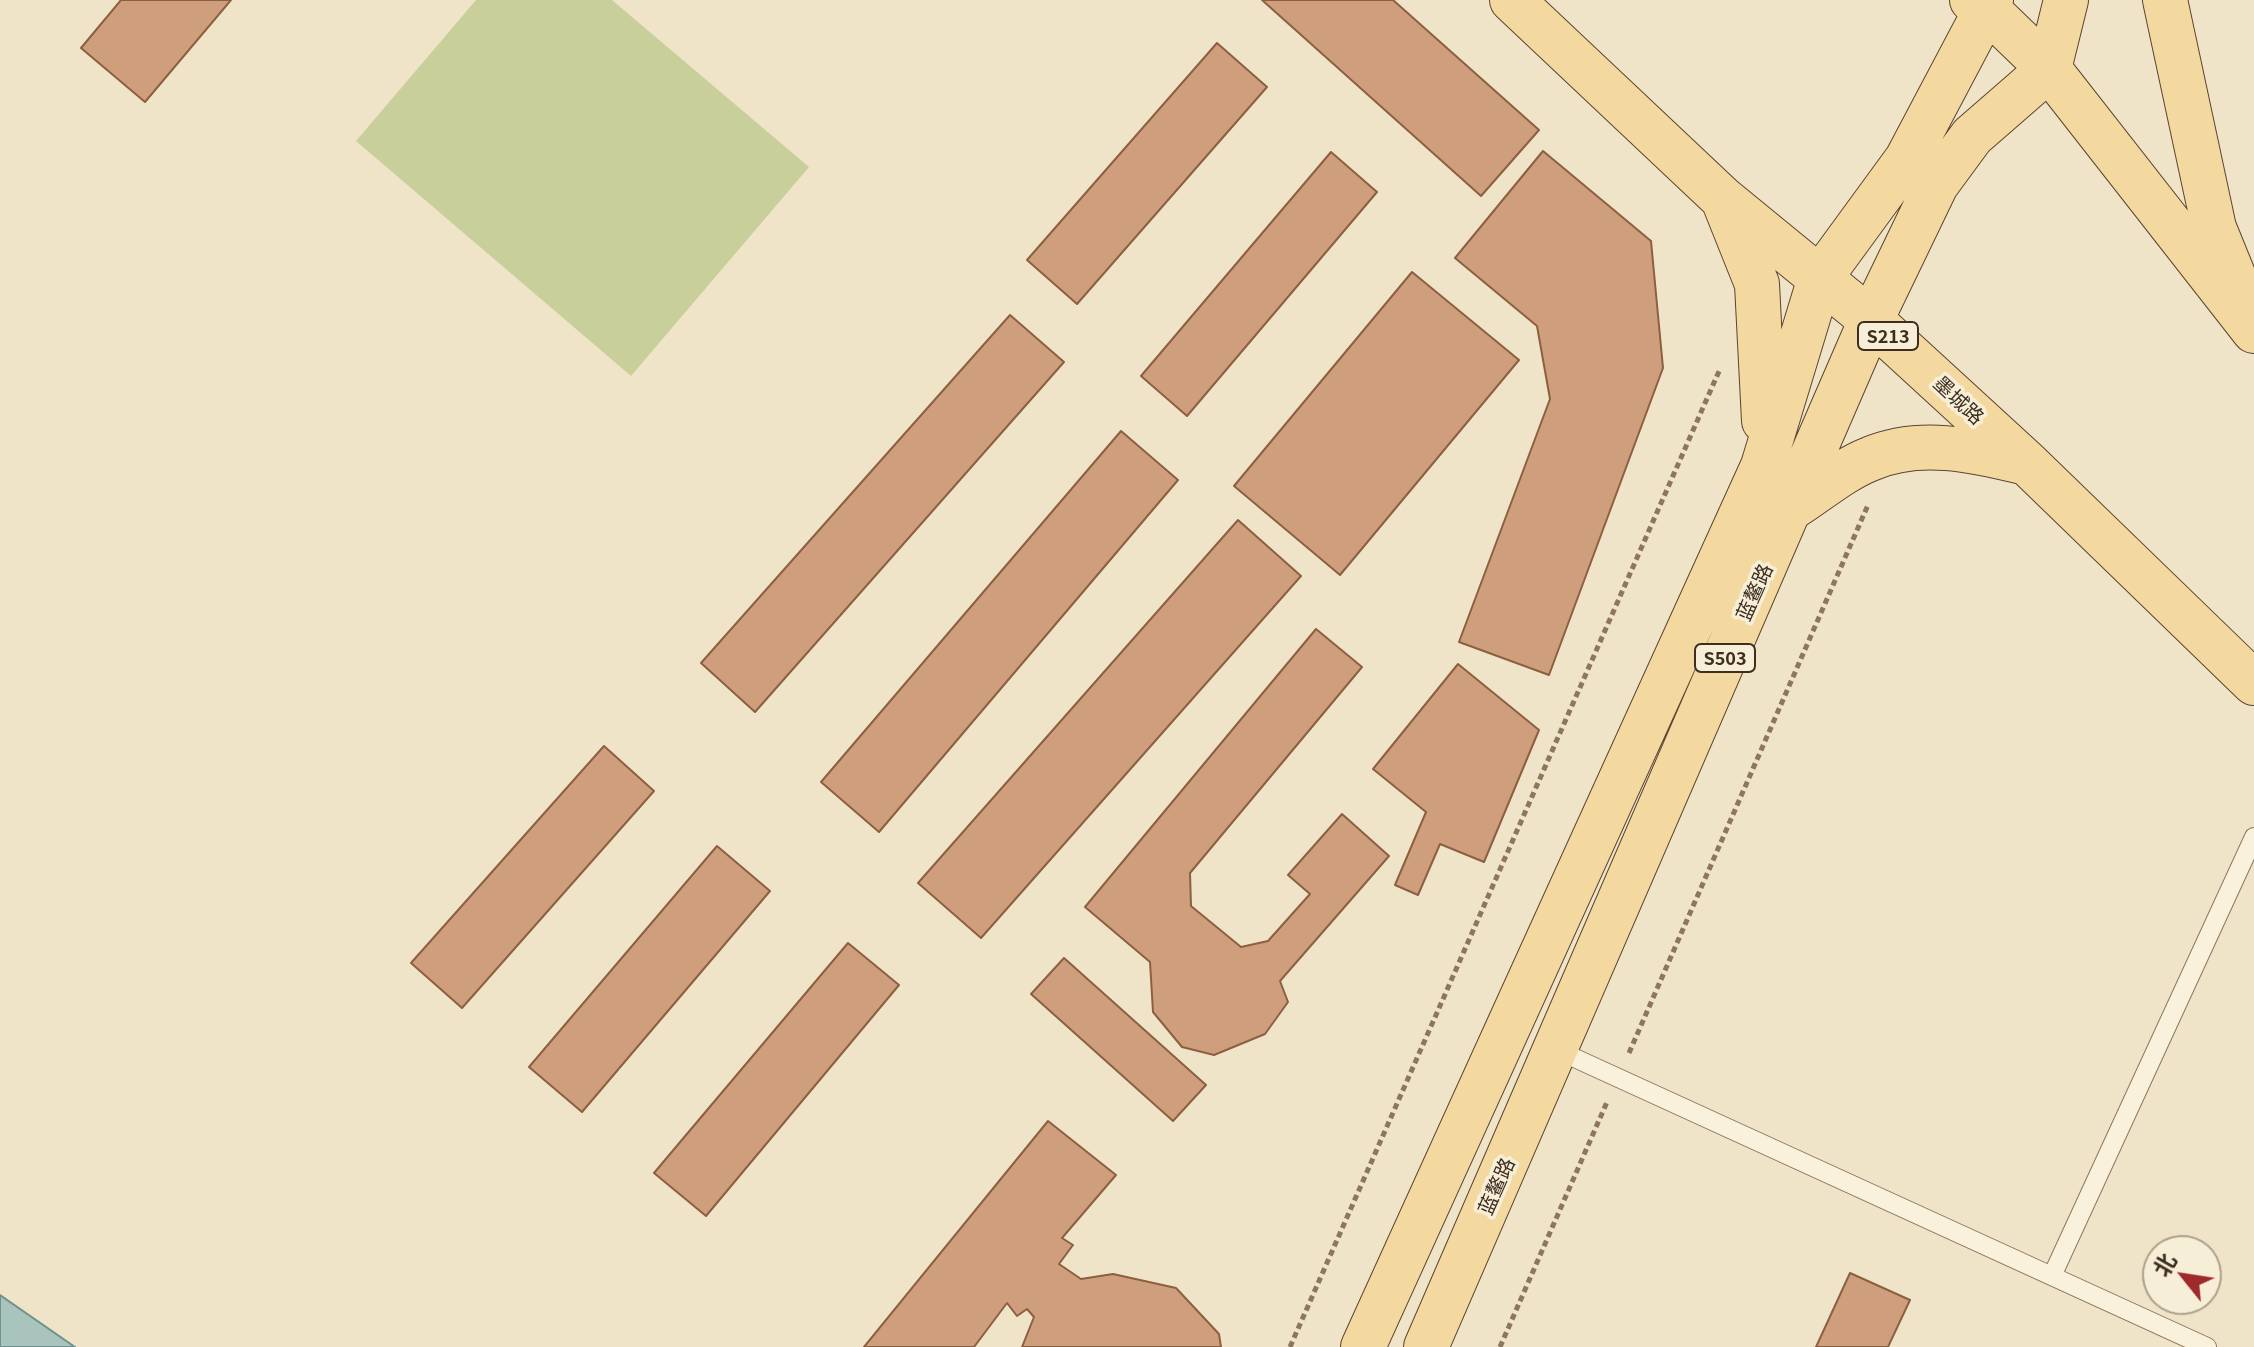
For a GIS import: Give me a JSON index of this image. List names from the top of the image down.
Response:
{
  "streets": {
    "main road": [
      "S213",
      "墨城路",
      "蓝鳌路",
      "S503"
    ]
  },
  "crossings": [
    ["墨城路", "蓝鳌路"],
    ["墨城路", "S503"]
  ],
  "north": "top left"
}
